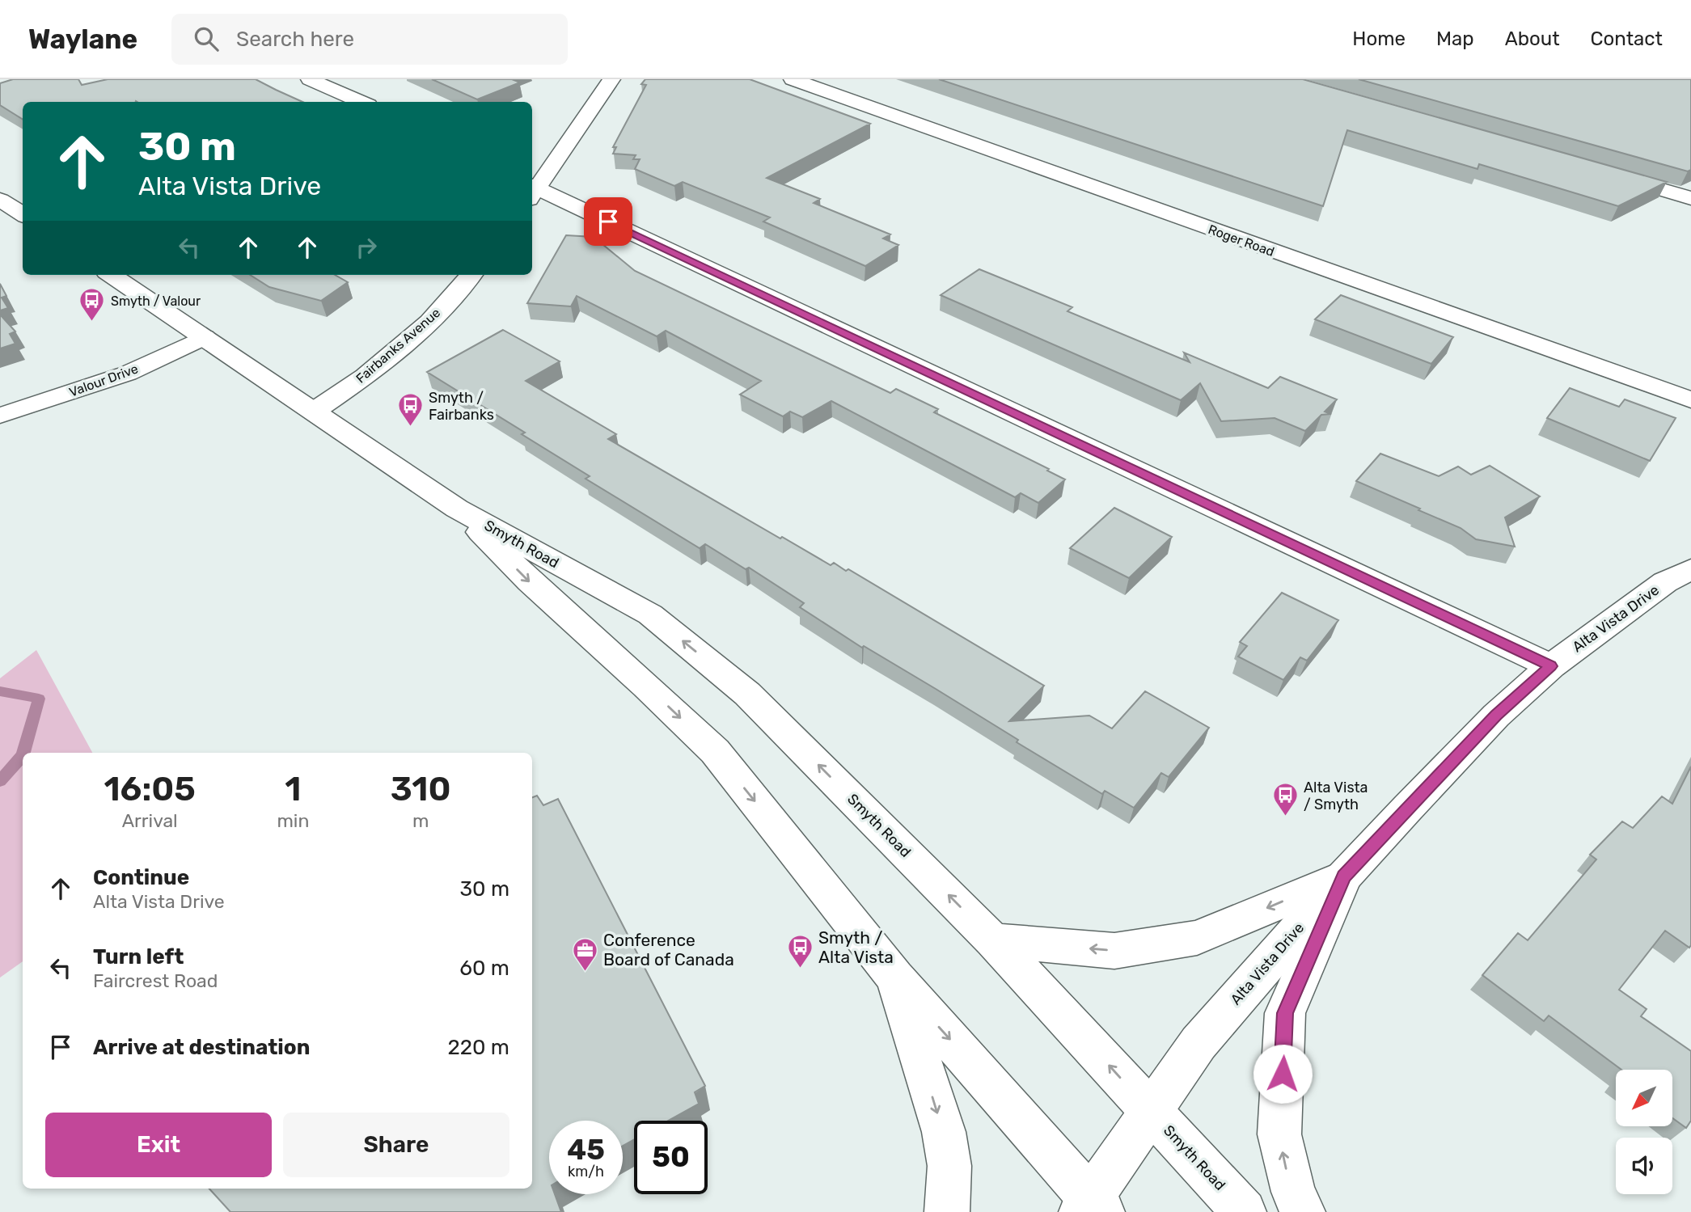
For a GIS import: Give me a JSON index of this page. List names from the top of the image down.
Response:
{
  "streets": {
    "street": [
      "Roger Road",
      "Fairbanks Avenue",
      "Valour Drive",
      "Smyth Road",
      "Alta Vista Drive"
    ]
  },
  "crossings": [
    ["Fairbanks Avenue", "Smyth Road"],
    ["Valour Drive", "Smyth Road"],
    ["Smyth Road", "Alta Vista Drive"]
  ],
  "places": {
    "bus stop": [
      "Smyth / Valour",
      "Smyth / Fairbanks",
      "Alta Vista / Smyth",
      "Smyth / Alta Vista"
    ],
    "office": ["Conference Board of Canada"]
  },
  "north": "bottom left",
  "page": {
    "header": "Waylane",
    "search": "Search here",
    "nav": [
      "Home",
      "Map",
      "About",
      "Contact"
    ],
    "turn": ["30 m", "Alta Vista Drive"],
    "eta": [
      "16:05",
      "Arrival",
      "1",
      "min",
      "310",
      "m"
    ],
    "list": [
      {
        "name": "Continue",
        "note": "Alta Vista Drive",
        "value": "30 m"
      },
      {
        "name": "Turn left",
        "note": "Faircrest Road",
        "value": "60 m"
      },
      {
        "name": "Arrive at destination",
        "value": "220 m"
      }
    ],
    "buttons": ["Exit", "Share"],
    "speed": "45 km/h",
    "limit": "50"
  }
}
